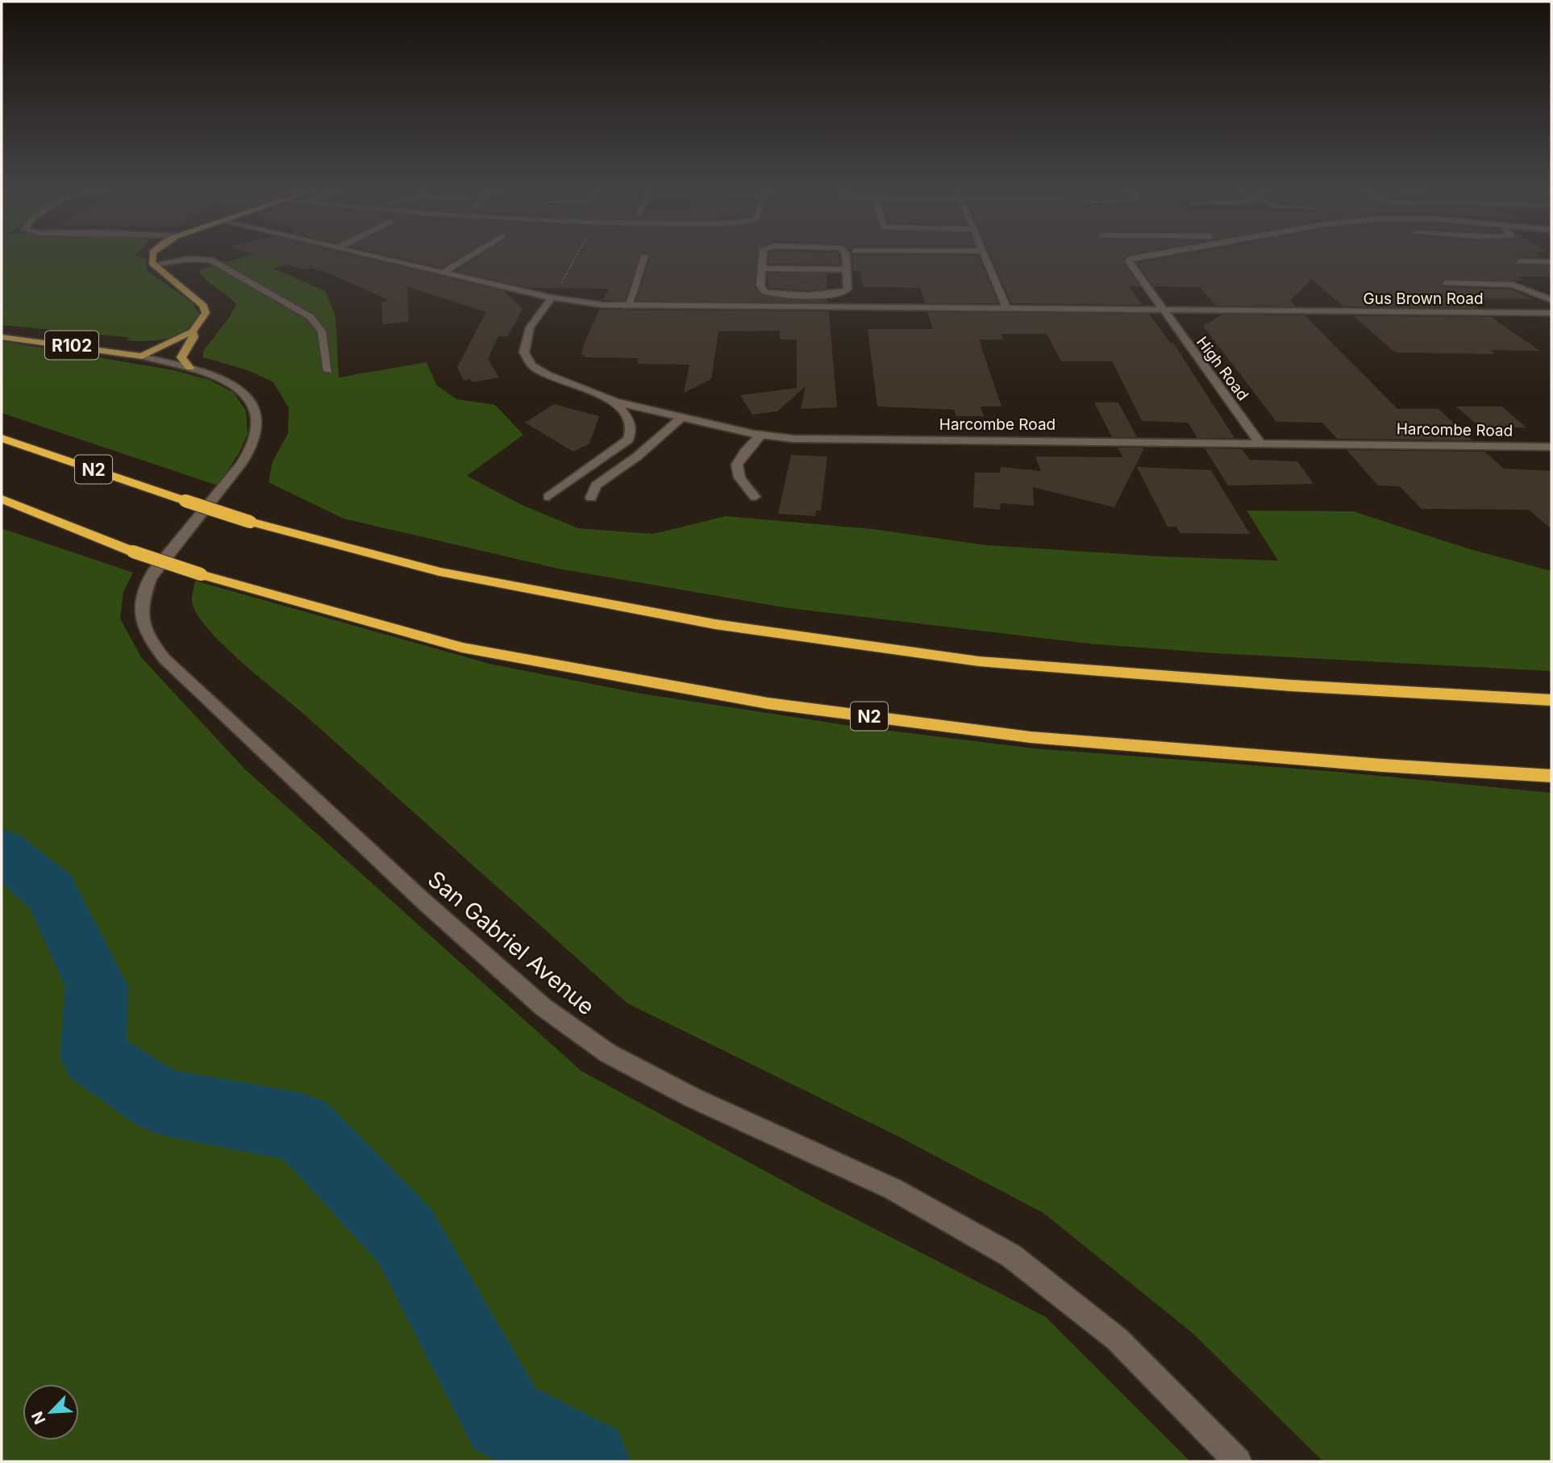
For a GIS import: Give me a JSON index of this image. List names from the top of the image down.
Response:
{
  "streets": {
    "highway": ["N2"],
    "main road": ["R102"],
    "street": [
      "Gus Brown Road",
      "High Road",
      "Harcombe Road",
      "San Gabriel Avenue"
    ]
  },
  "crossings": [
    ["Gus Brown Road", "High Road"],
    ["Gus Brown Road", "Harcombe Road"],
    ["R102", "San Gabriel Avenue"],
    ["High Road", "Harcombe Road"]
  ],
  "north": "bottom left"
}
